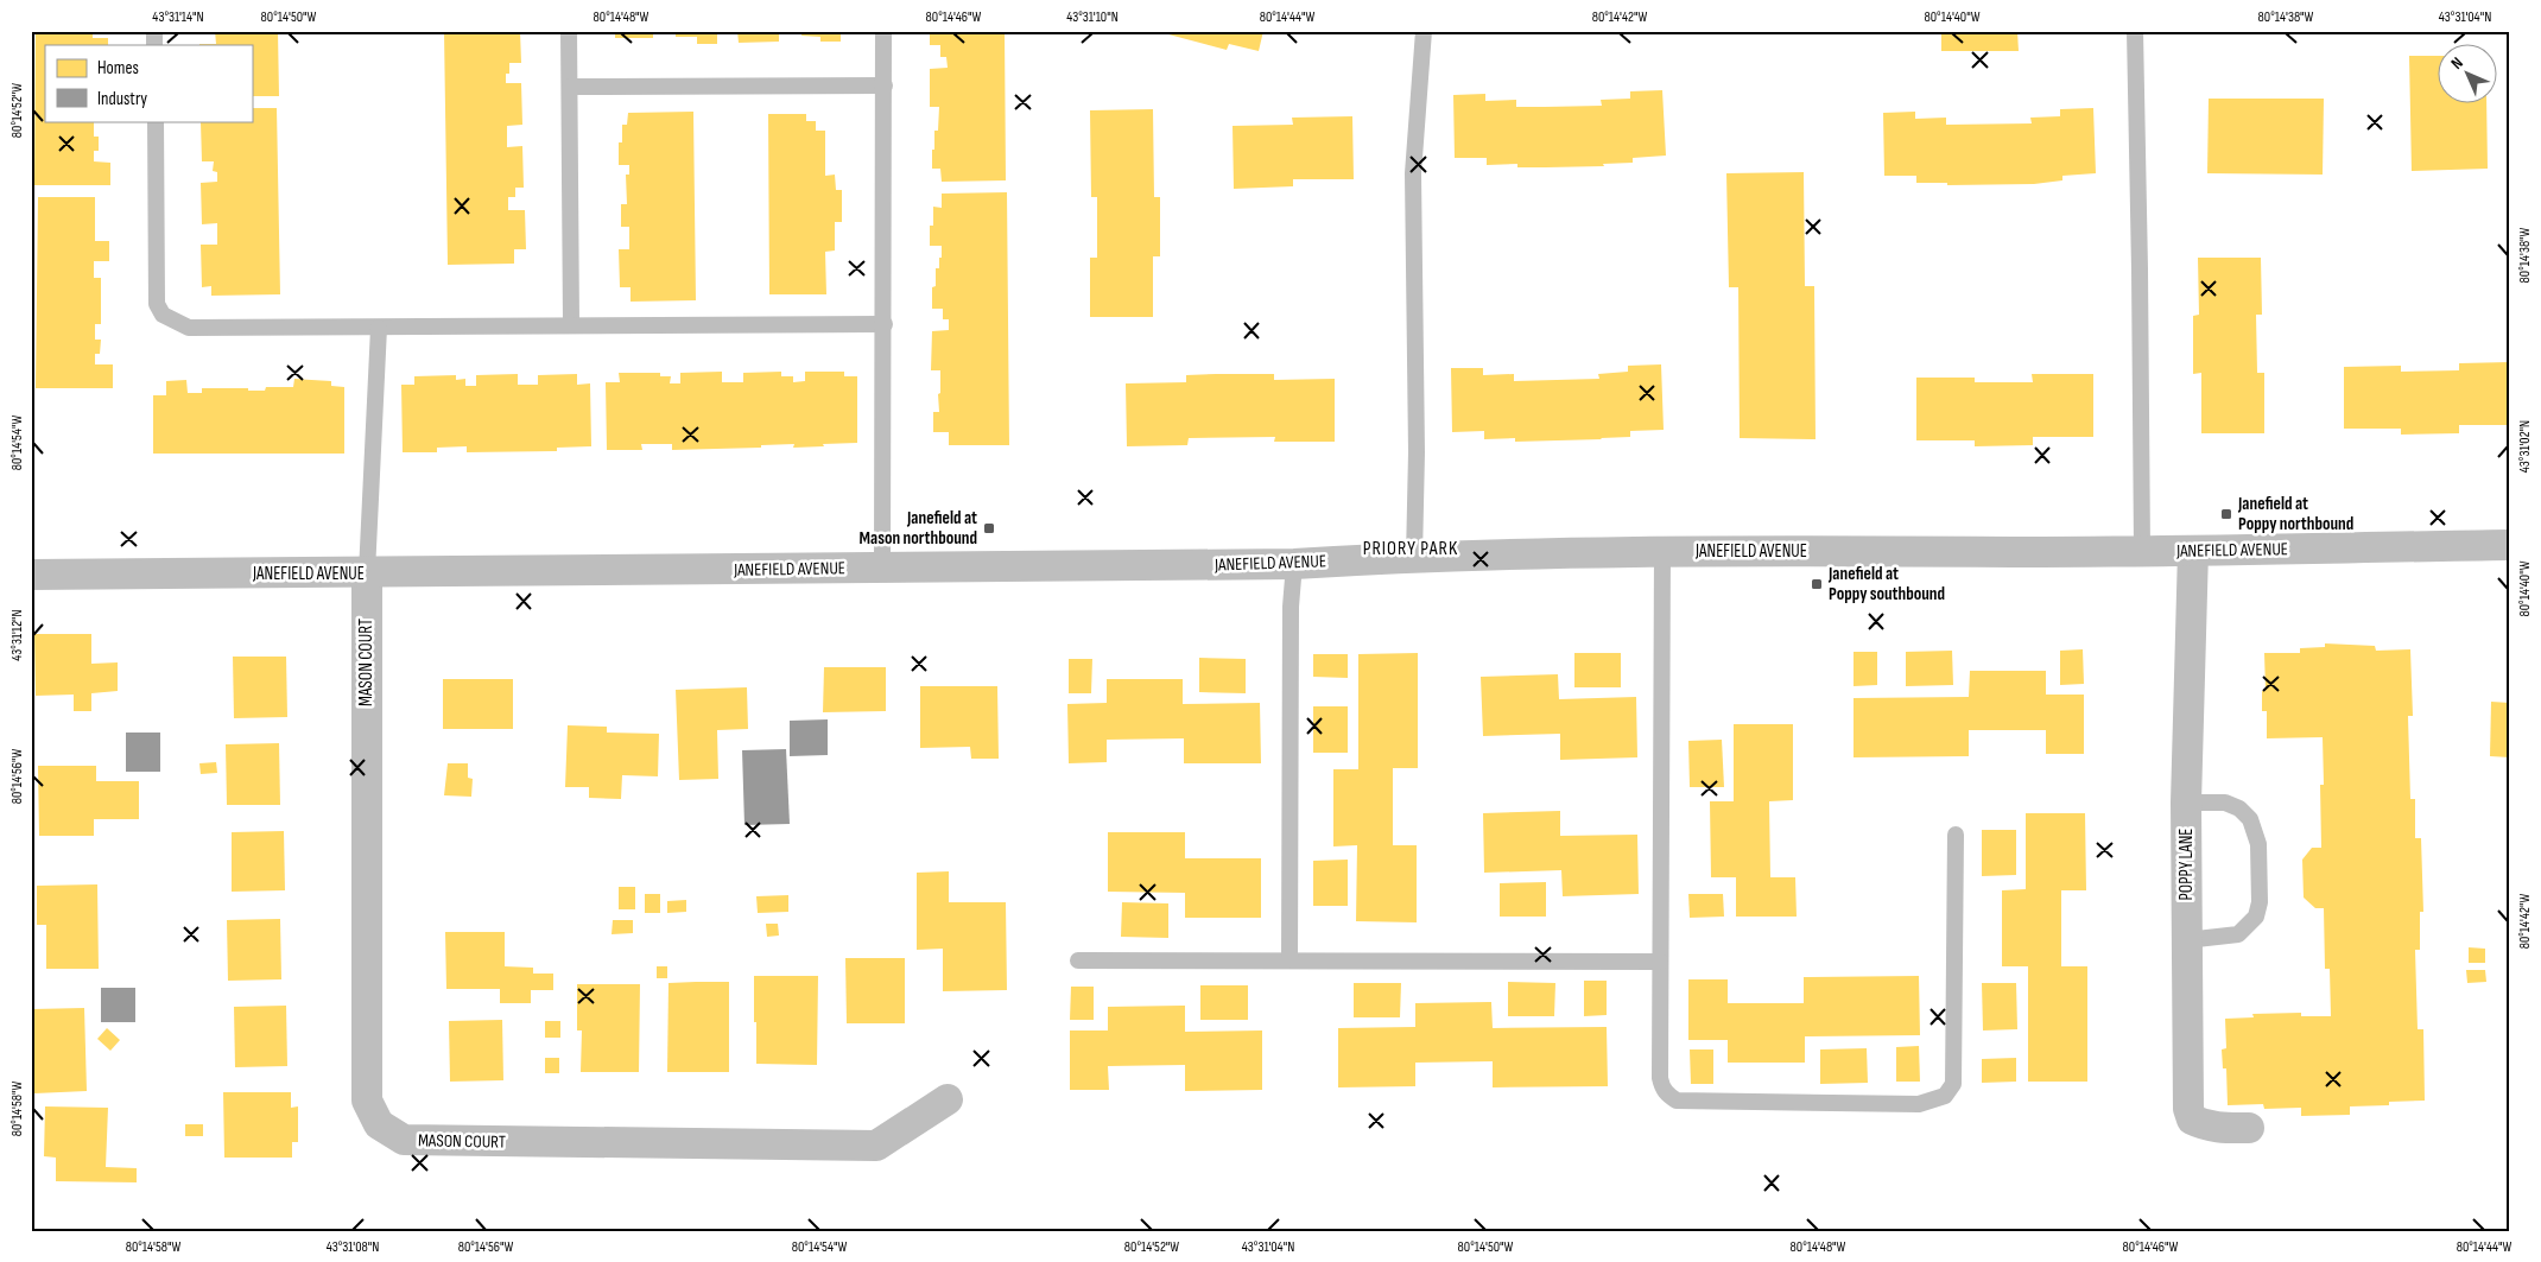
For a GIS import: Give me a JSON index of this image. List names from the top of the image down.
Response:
{
  "streets": {
    "street": ["JANEFIELD AVENUE", "MASON COURT", "POPPY LANE"]
  },
  "crossings": [
    ["JANEFIELD AVENUE", "MASON COURT"],
    ["JANEFIELD AVENUE", "POPPY LANE"]
  ],
  "districts": ["PRIORY PARK"],
  "places": {
    "transit": ["Janefield at Poppy northbound", "Janefield at Mason northbound", "Janefield at Poppy southbound"]
  },
  "legend": ["Homes", "Industry"],
  "north": "top left",
  "coordinates": [
    "43°31'14\"N",
    "80°14'50\"W",
    "80°14'48\"W",
    "80°14'46\"W",
    "43°31'10\"N",
    "80°14'44\"W",
    "80°14'42\"W",
    "80°14'40\"W",
    "80°14'38\"W",
    "43°31'04\"N",
    "80°14'52\"W",
    "80°14'54\"W",
    "43°31'02\"N",
    "43°31'12\"N",
    "80°14'56\"W",
    "80°14'58\"W",
    "43°31'08\"N"
  ]
}
